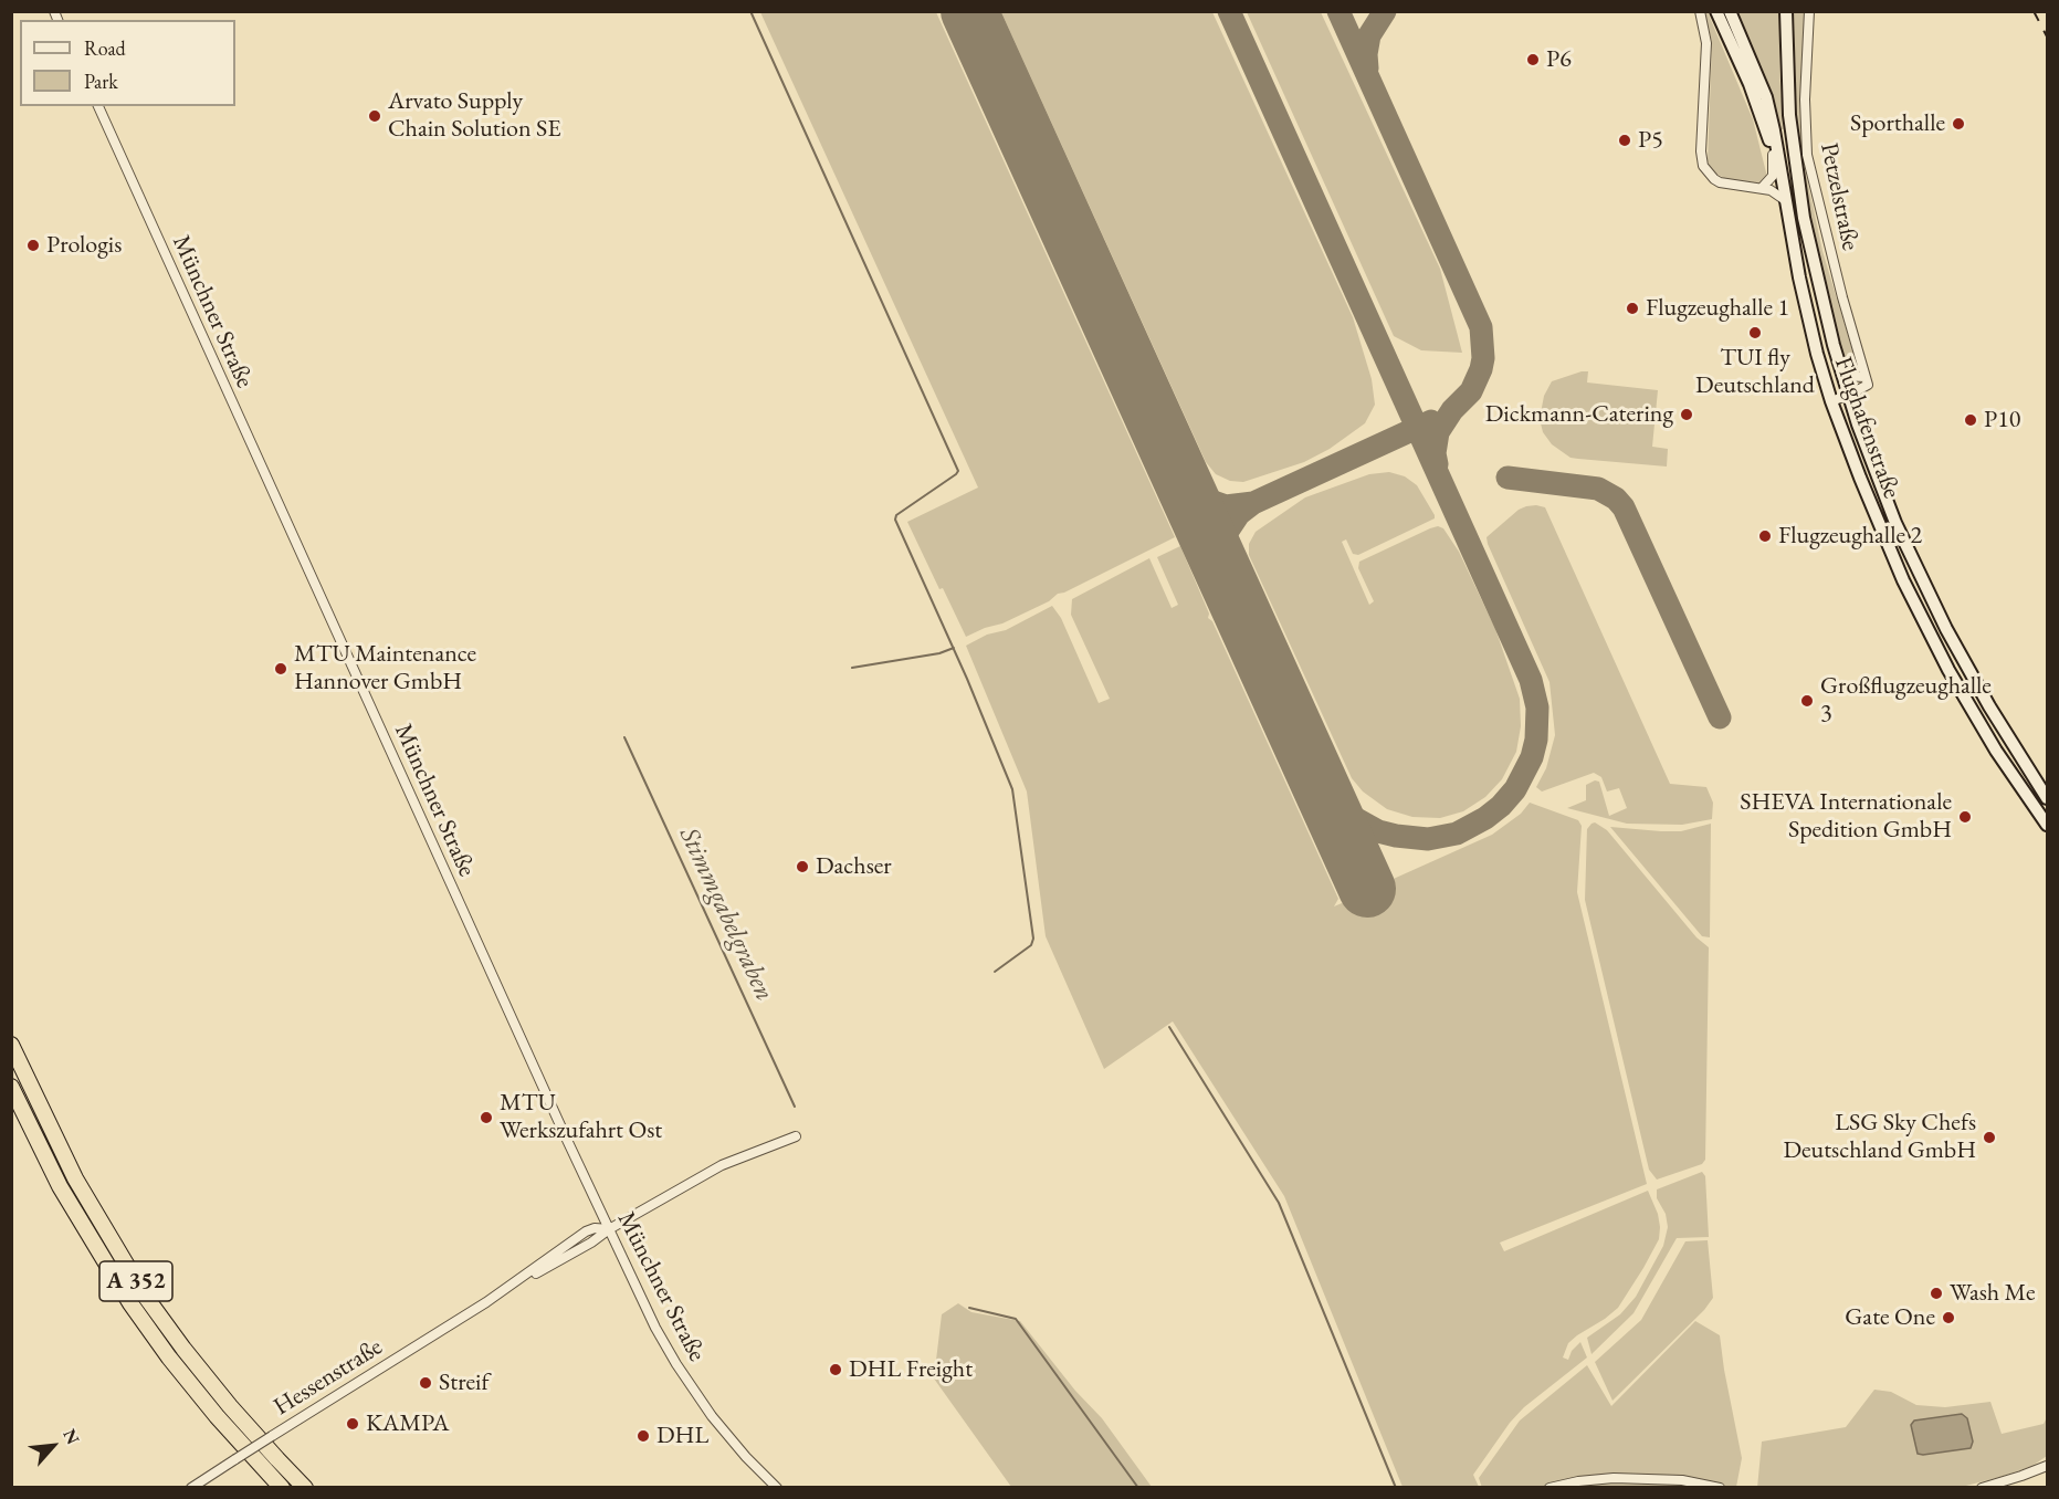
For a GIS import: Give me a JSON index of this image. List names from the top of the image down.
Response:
{
  "streets": {
    "highway": ["A 352"],
    "main road": ["Flughafenstraße"],
    "street": ["Petzelstraße", "Münchner Straße", "Hessenstraße"]
  },
  "crossings": [
    ["Münchner Straße", "Hessenstraße"]
  ],
  "water": ["Stimmgabelgraben"],
  "places": [
    "P6",
    "Arvato Supply Chain Solution SE",
    "Sporthalle",
    "P5",
    "Prologis",
    "Flugzeughalle 1",
    "TUI fly Deutschland",
    "Dickmann-Catering",
    "P10",
    "Flugzeughalle 2",
    "MTU Maintenance Hannover GmbH",
    "Großflugzeughalle 3",
    "SHEVA Internationale Spedition GmbH",
    "Dachser",
    "MTU Werkszufahrt Ost",
    "LSG Sky Chefs Deutschland GmbH",
    "Wash Me",
    "Gate One",
    "DHL Freight",
    "Streif",
    "KAMPA",
    "DHL"
  ],
  "legend": ["Road", "Park"],
  "north": "top right"
}
